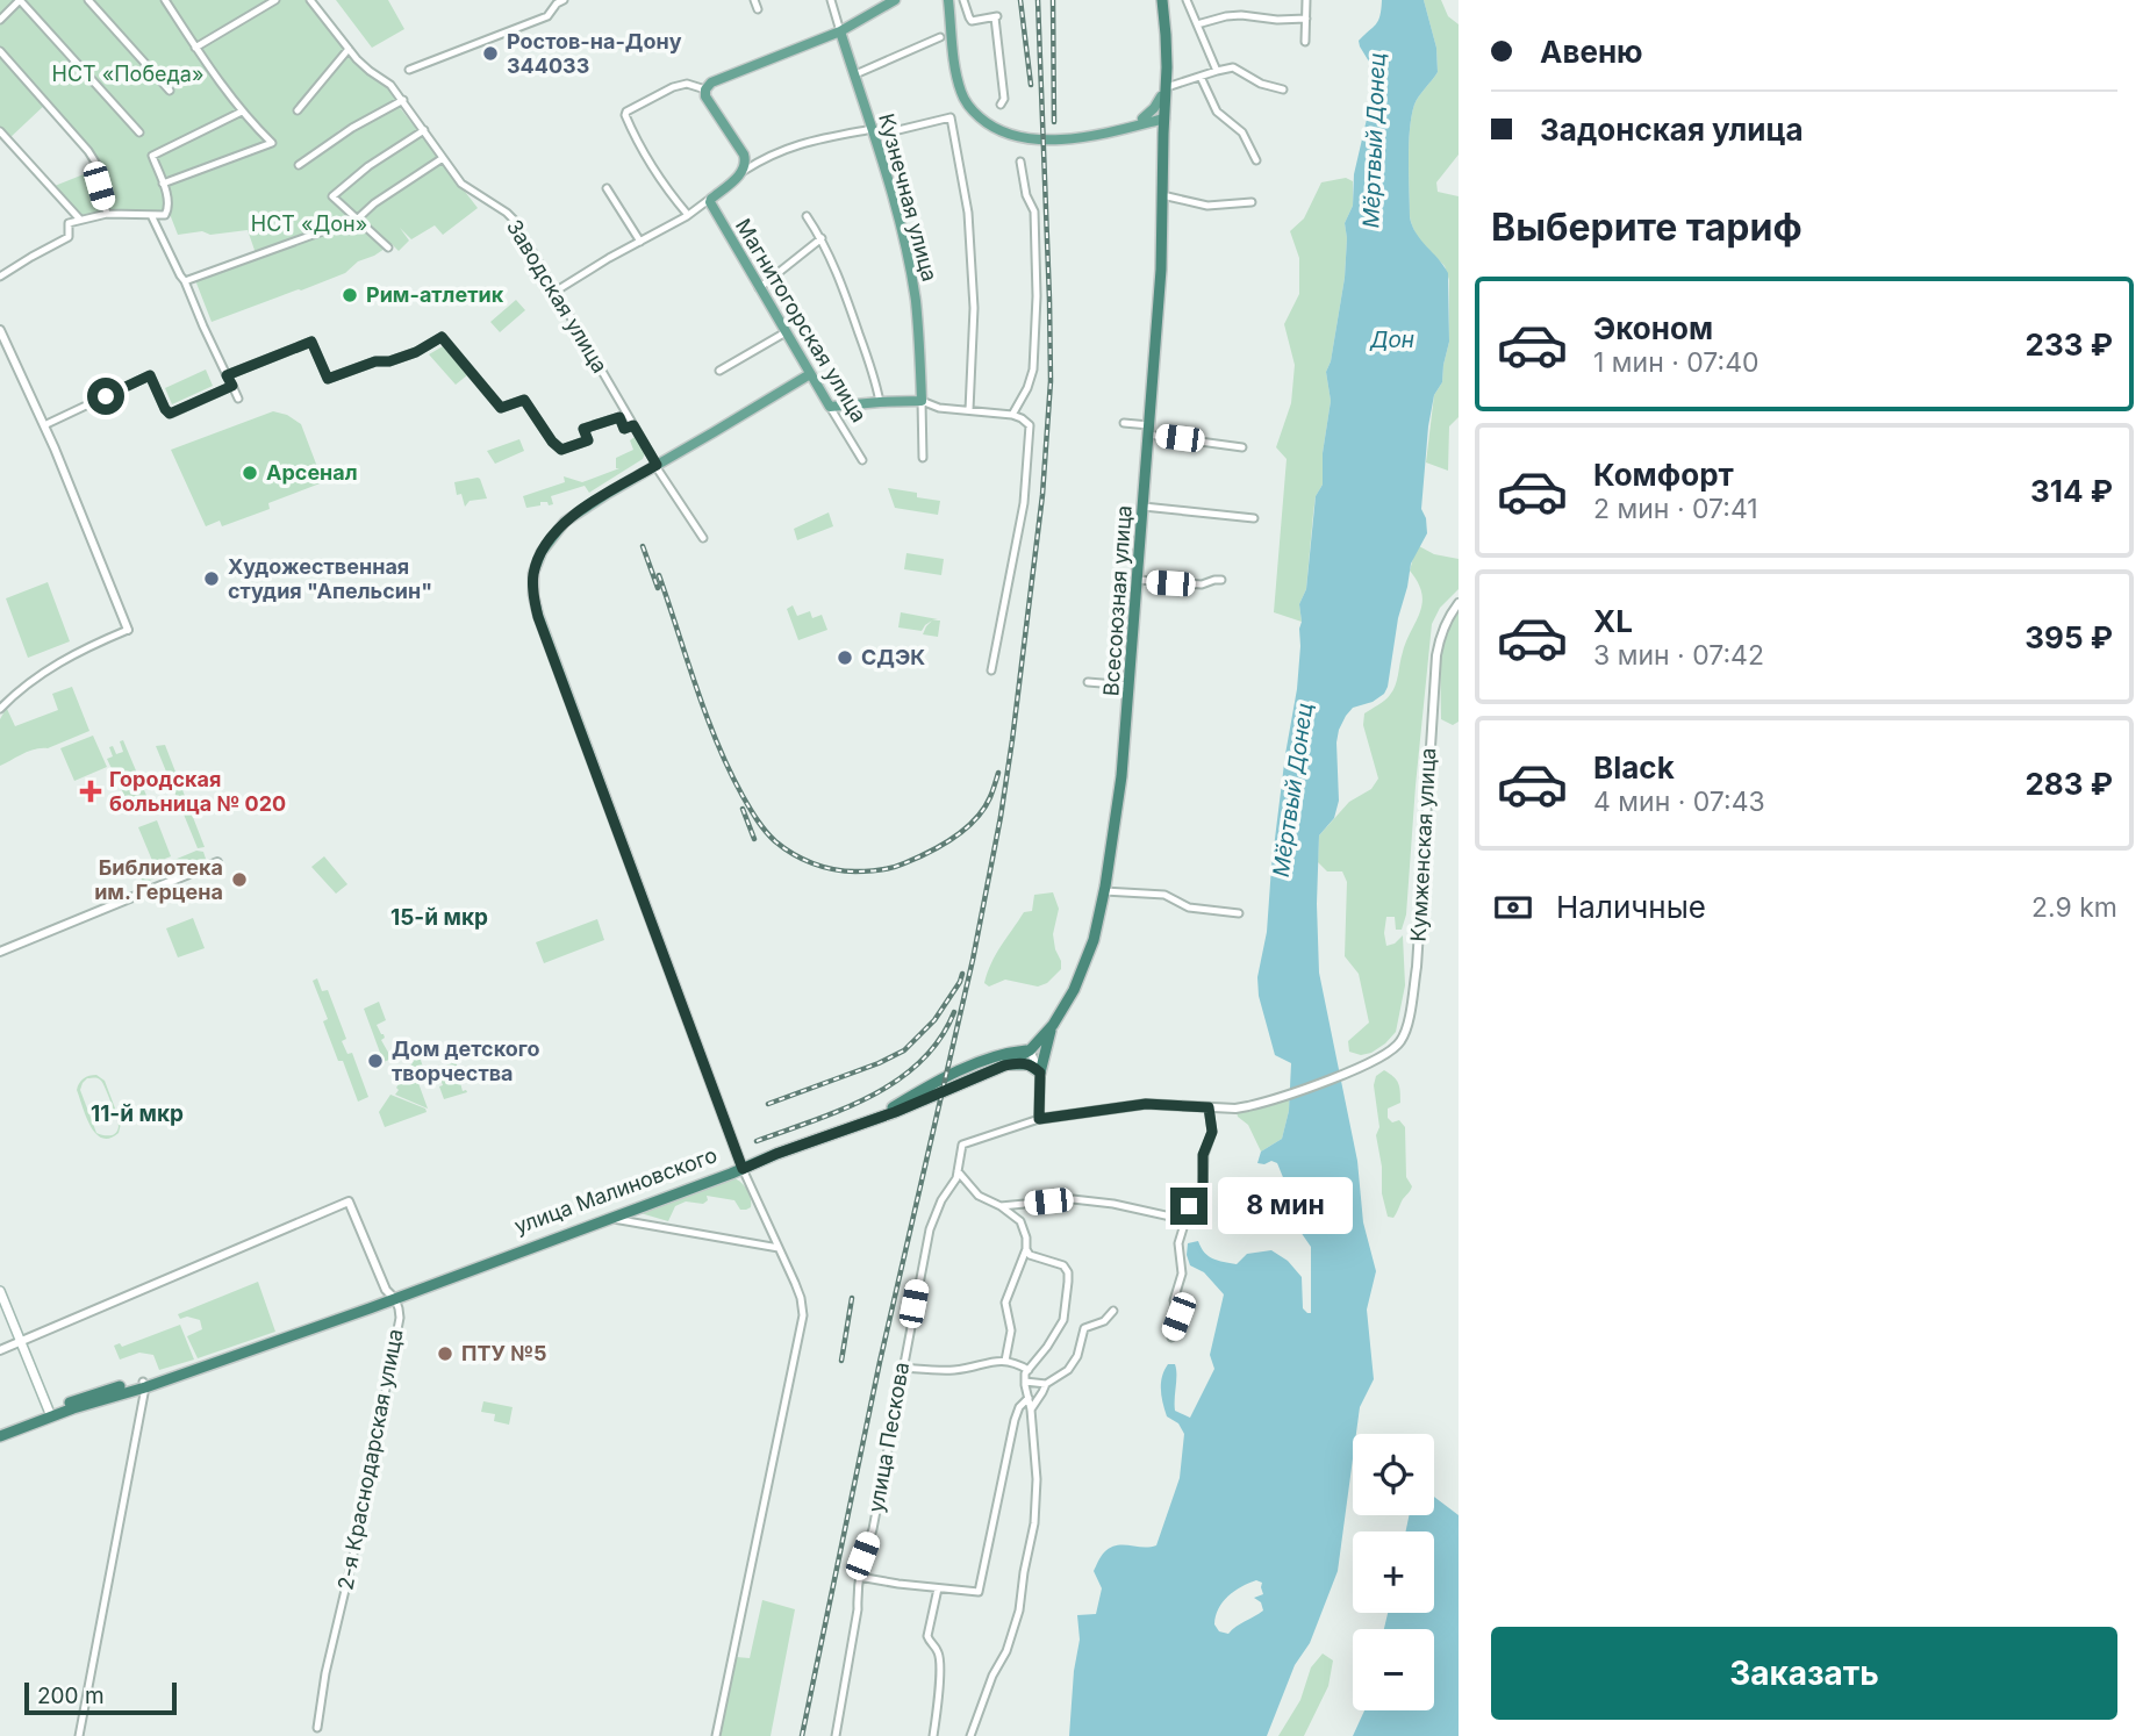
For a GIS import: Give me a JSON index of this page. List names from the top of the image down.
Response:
{
  "streets": {
    "highway": ["Всесоюзная улица", "улица Малиновского"],
    "main road": ["Кузнечная улица", "Магнитогорская улица"],
    "street": [
      "Заводская улица",
      "Кумженская улица",
      "улица Пескова",
      "2-я Краснодарская улица"
    ]
  },
  "crossings": [
    ["Всесоюзная улица", "улица Малиновского"],
    ["Кумженская улица", "улица Пескова"],
    ["улица Малиновского", "2-я Краснодарская улица"]
  ],
  "districts": ["15-й мкр", "11-й мкр"],
  "water": ["Мёртвый Донец", "Дон"],
  "parks": ["НСТ «Победа»", "НСТ «Дон»"],
  "places": {
    "other": [
      "Ростов-на-Дону 344033",
      "Рим-атлетик",
      "Арсенал",
      "Художественная студия \"Апельсин\"",
      "СДЭК",
      "Библиотека им. Герцена",
      "Дом детского творчества",
      "ПТУ №5"
    ],
    "health": ["Городская больница № 020"]
  },
  "scale_bar": "200 m",
  "page": {
    "banner": ["Авеню", "Задонская улица"],
    "heading": "Выберите тариф",
    "list": [
      {
        "name": "Эконом",
        "note": "1 мин · 07:40",
        "value": "233 ₽"
      },
      {
        "name": "Комфорт",
        "note": "2 мин · 07:41",
        "value": "314 ₽"
      },
      {
        "name": "XL",
        "note": "3 мин · 07:42",
        "value": "395 ₽"
      },
      {
        "name": "Black",
        "note": "4 мин · 07:43",
        "value": "283 ₽"
      }
    ],
    "pay": ["Наличные", "2.9 km"],
    "bubble": "8 мин",
    "map_buttons": ["+", "−"],
    "buttons": "Заказать",
    "scale": "200 m"
  }
}
